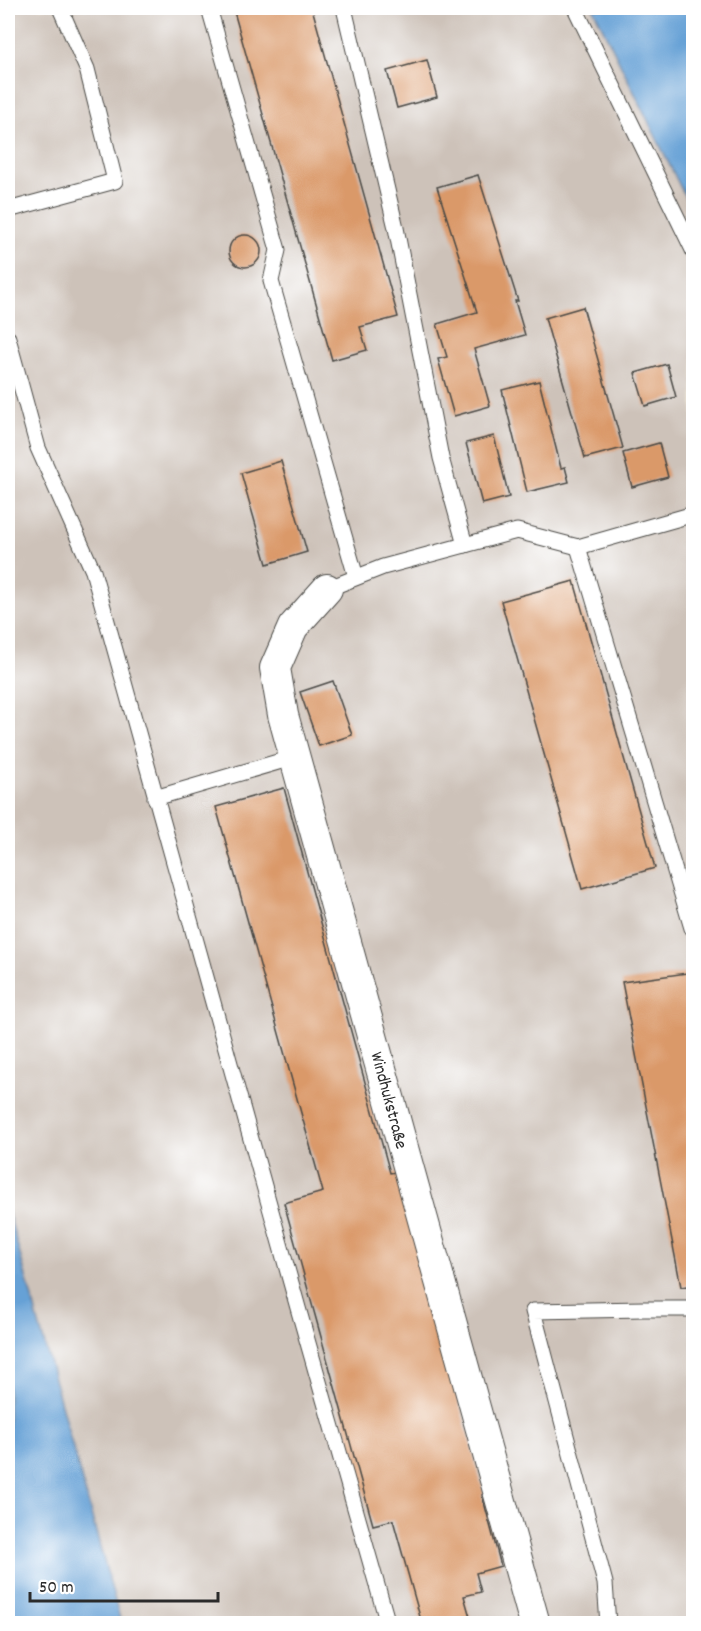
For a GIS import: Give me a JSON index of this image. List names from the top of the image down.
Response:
{
  "streets": {
    "street": ["Windhukstraße"]
  },
  "scale_bar": "50 m"
}
